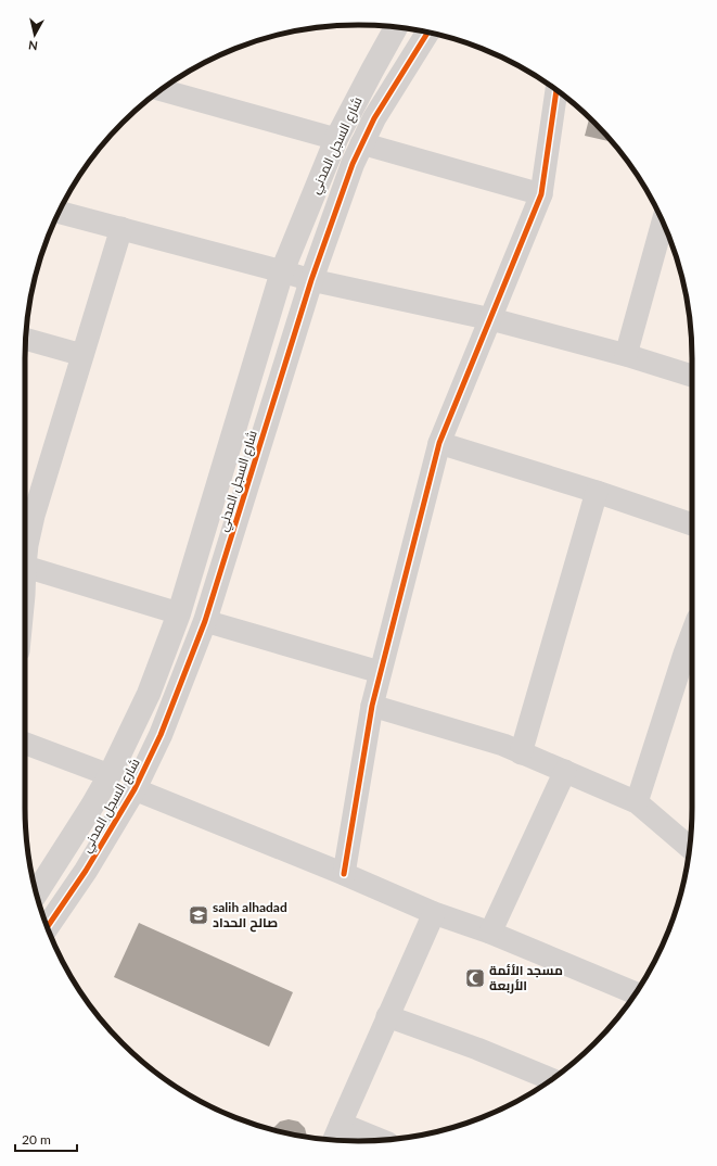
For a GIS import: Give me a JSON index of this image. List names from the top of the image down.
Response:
{
  "streets": {
    "street": ["شارع السجل المدني"]
  },
  "places": {
    "school or university": ["salih alhadad صالح الحداد"],
    "mosque": ["مسجد الأئمة الأربعة"]
  },
  "scale_bar": "20 m",
  "north": "bottom"
}
